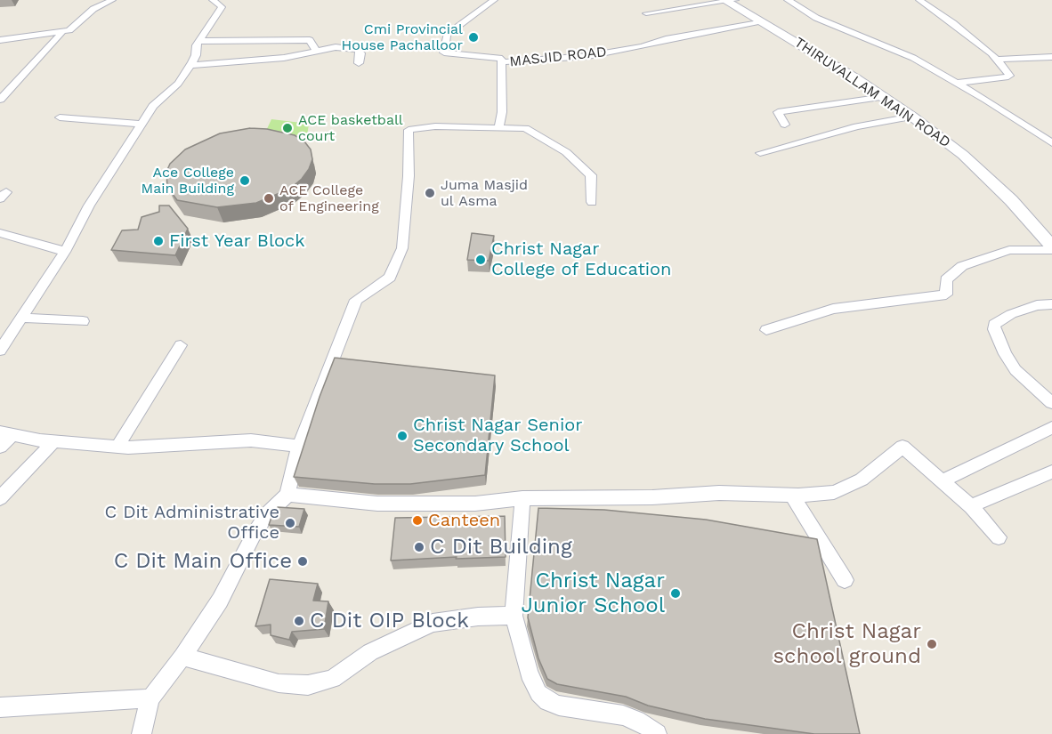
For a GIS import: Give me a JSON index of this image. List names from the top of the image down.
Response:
{
  "streets": {
    "main road": ["THIRUVALLAM MAIN ROAD"],
    "street": ["MASJID ROAD"]
  },
  "crossings": [
    ["MASJID ROAD", "THIRUVALLAM MAIN ROAD"]
  ],
  "places": [
    "Cmi Provincial House Pachalloor",
    "ACE basketball court",
    "Ace College Main Building",
    "Juma Masjid ul Asma",
    "ACE College of Engineering",
    "First Year Block",
    "Christ Nagar College of Education",
    "Christ Nagar Senior Secondary School",
    "Canteen",
    "C Dit Administrative Office",
    "C Dit Building",
    "C Dit Main Office",
    "Christ Nagar Junior School",
    "C Dit OIP Block",
    "Christ Nagar school ground"
  ]
}
